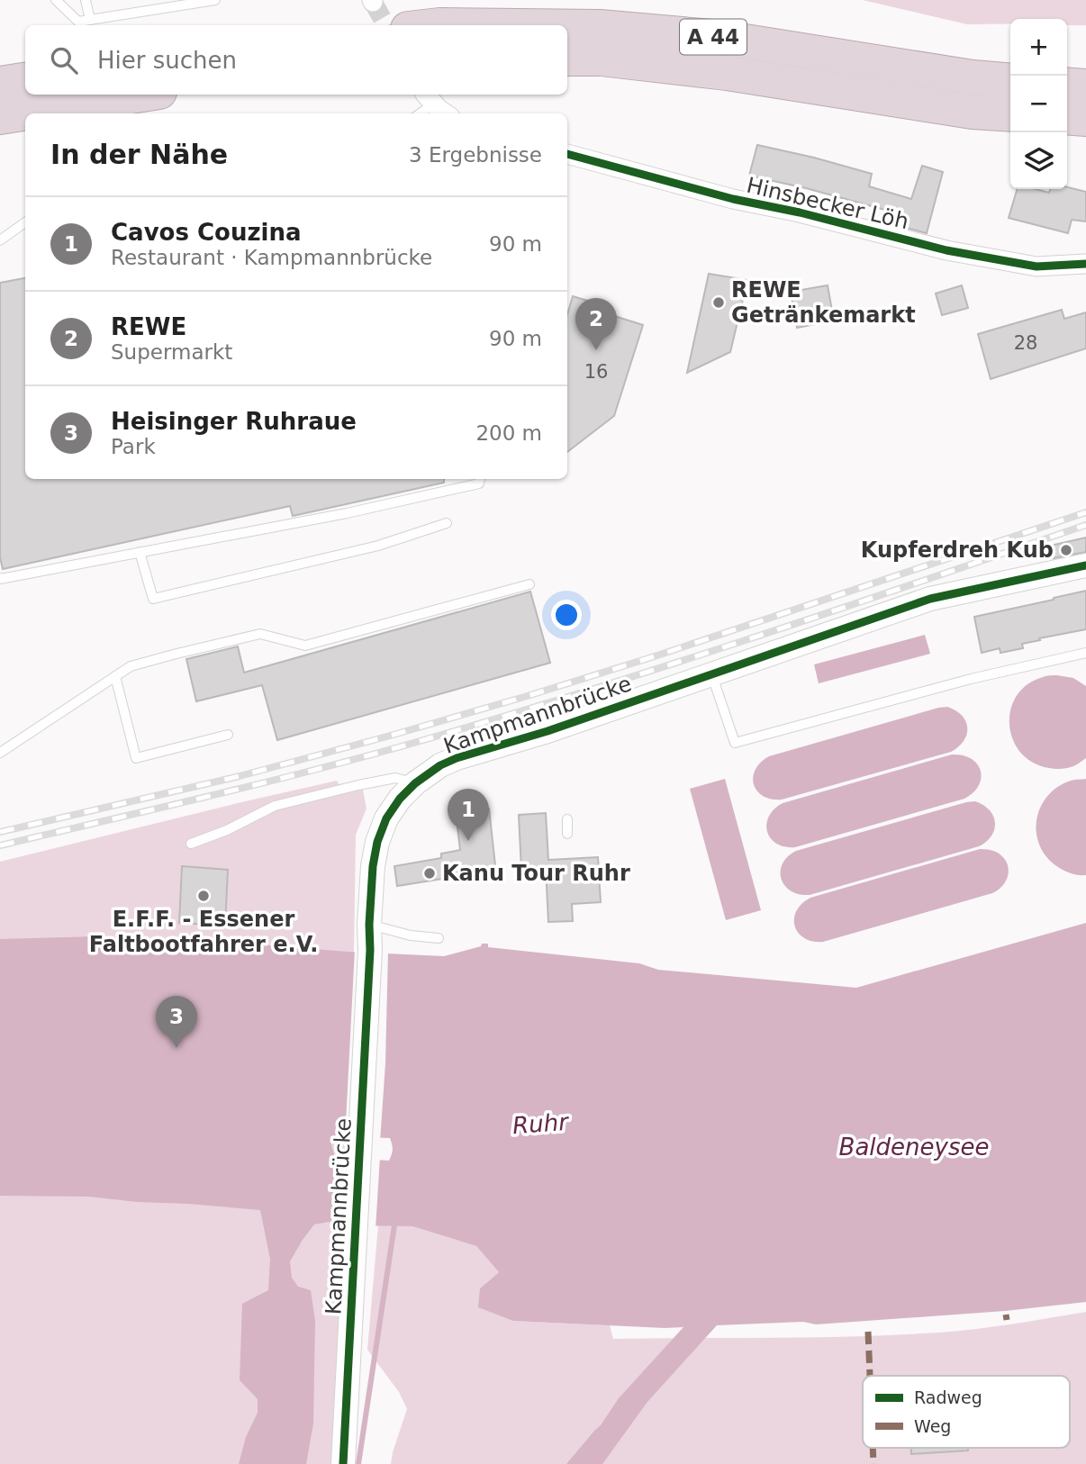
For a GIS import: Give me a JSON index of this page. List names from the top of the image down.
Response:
{
  "streets": {
    "highway": ["A 44"],
    "street": ["Hinsbecker Löh", "Kampmannbrücke"]
  },
  "water": ["Ruhr", "Baldeneysee"],
  "places": [
    "REWE Getränkemarkt",
    "Kupferdreh Kub",
    "Kanu Tour Ruhr",
    "E.F.F. - Essener Faltbootfahrer e.V."
  ],
  "house_numbers": ["28", "16"],
  "legend": ["Radweg", "Weg"],
  "page": {
    "map_buttons": ["+", "−"],
    "search": "Hier suchen",
    "heading": ["In der Nähe", "3 Ergebnisse"],
    "list": [
      {
        "mark": "1",
        "name": "Cavos Couzina",
        "note": "Restaurant · Kampmannbrücke",
        "value": "90 m"
      },
      {
        "mark": "2",
        "name": "REWE",
        "note": "Supermarkt",
        "value": "90 m"
      },
      {
        "mark": "3",
        "name": "Heisinger Ruhraue",
        "note": "Park",
        "value": "200 m"
      }
    ],
    "pins": ["2", "1", "3"]
  }
}
